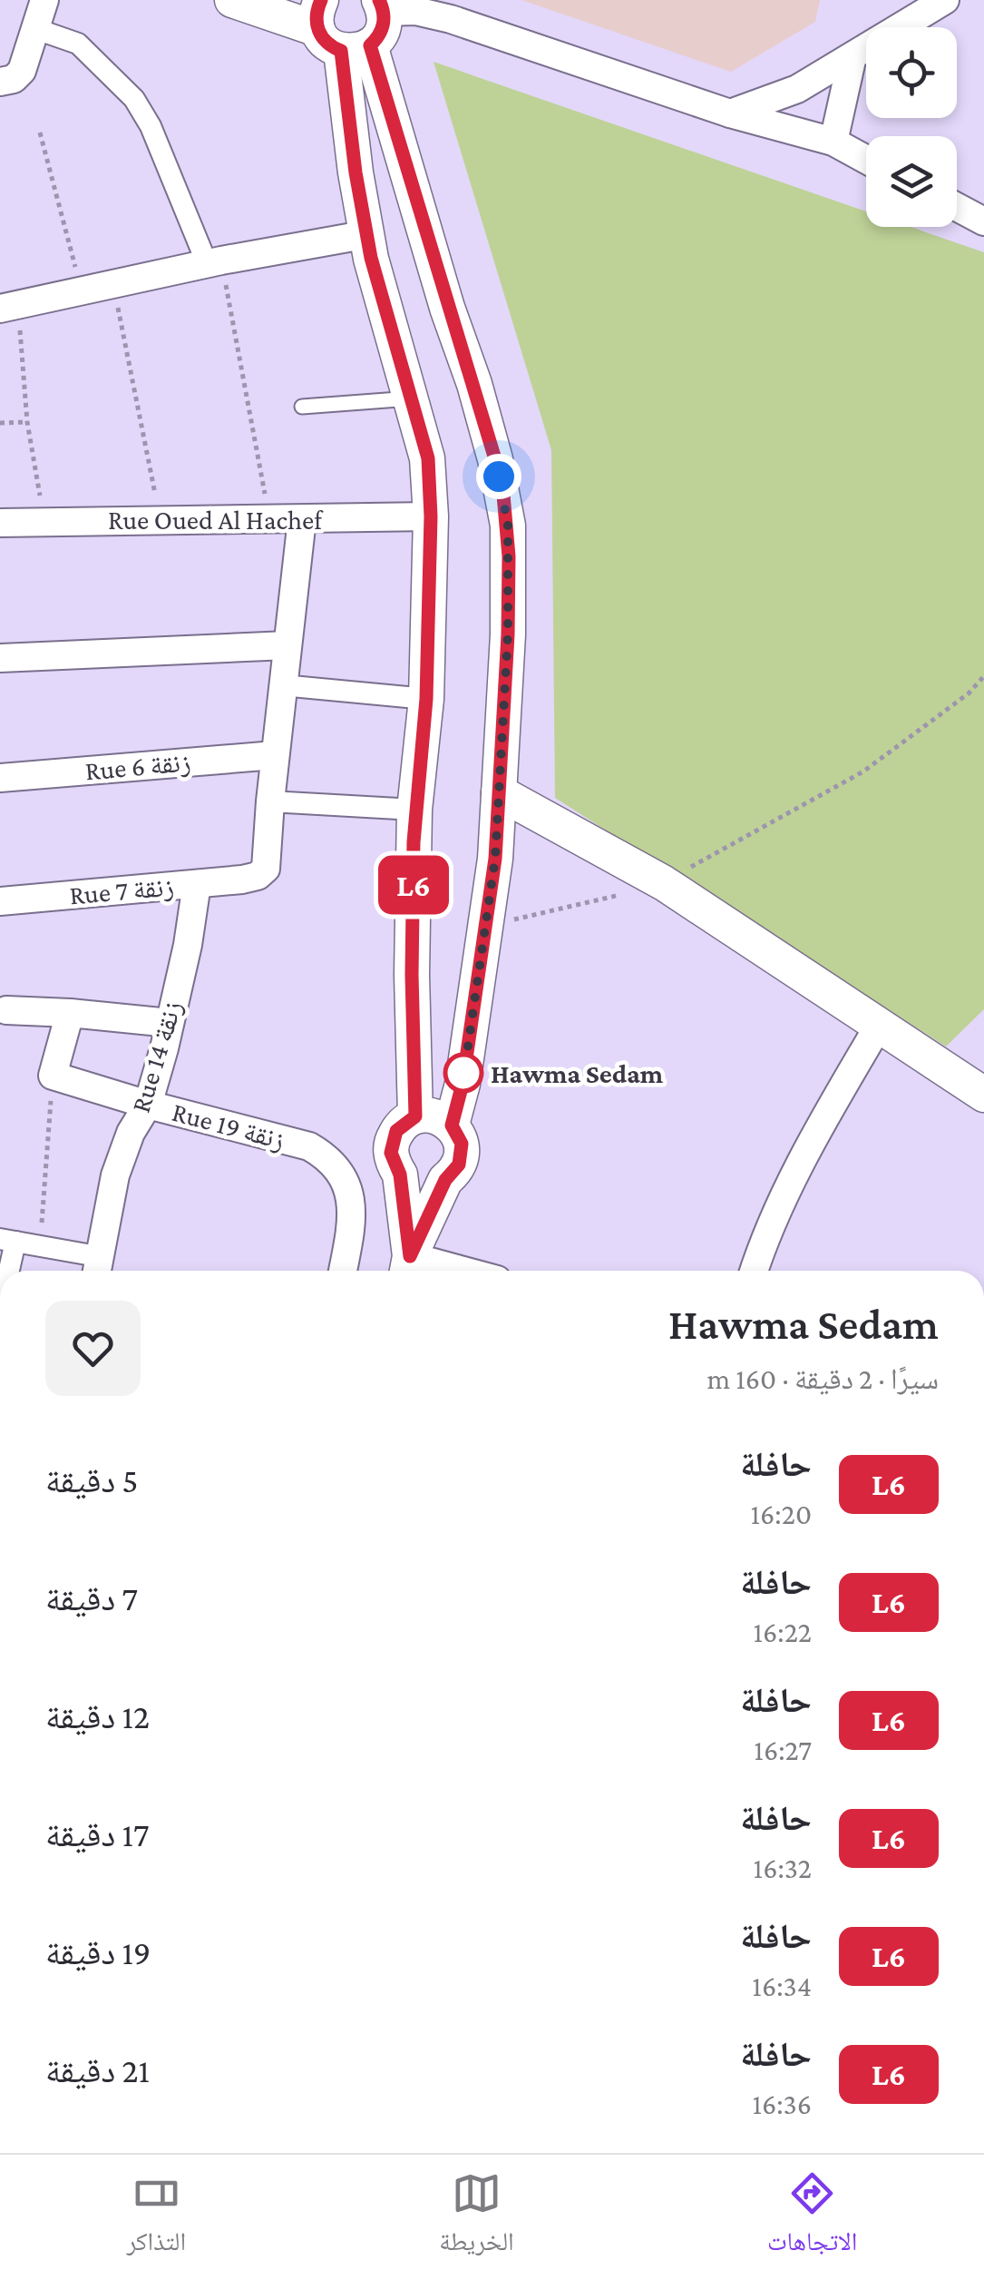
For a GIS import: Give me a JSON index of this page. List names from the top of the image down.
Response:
{
  "streets": {
    "street": [
      "Rue Oued Al Hachef",
      "Rue 6 زنقة",
      "Rue 7 زنقة",
      "Rue 14 زنقة",
      "Rue 19 زنقة"
    ]
  },
  "crossings": [
    ["Rue 7 زنقة", "Rue 14 زنقة"],
    ["Rue 14 زنقة", "Rue 19 زنقة"]
  ],
  "places": ["Hawma Sedam"],
  "lines": ["bus line L6"],
  "page": {
    "on_map": "L6",
    "heading": ["Hawma Sedam", "سيرًا · 2 دقيقة · 160 m"],
    "list": [
      {
        "mark": "L6",
        "name": "حافلة",
        "note": "16:20",
        "value": "5 دقيقة"
      },
      {
        "mark": "L6",
        "name": "حافلة",
        "note": "16:22",
        "value": "7 دقيقة"
      },
      {
        "mark": "L6",
        "name": "حافلة",
        "note": "16:27",
        "value": "12 دقيقة"
      },
      {
        "mark": "L6",
        "name": "حافلة",
        "note": "16:32",
        "value": "17 دقيقة"
      },
      {
        "mark": "L6",
        "name": "حافلة",
        "note": "16:34",
        "value": "19 دقيقة"
      },
      {
        "mark": "L6",
        "name": "حافلة",
        "note": "16:36",
        "value": "21 دقيقة"
      }
    ],
    "tabs": ["الاتجاهات", "الخريطة", "التذاكر"]
  }
}
